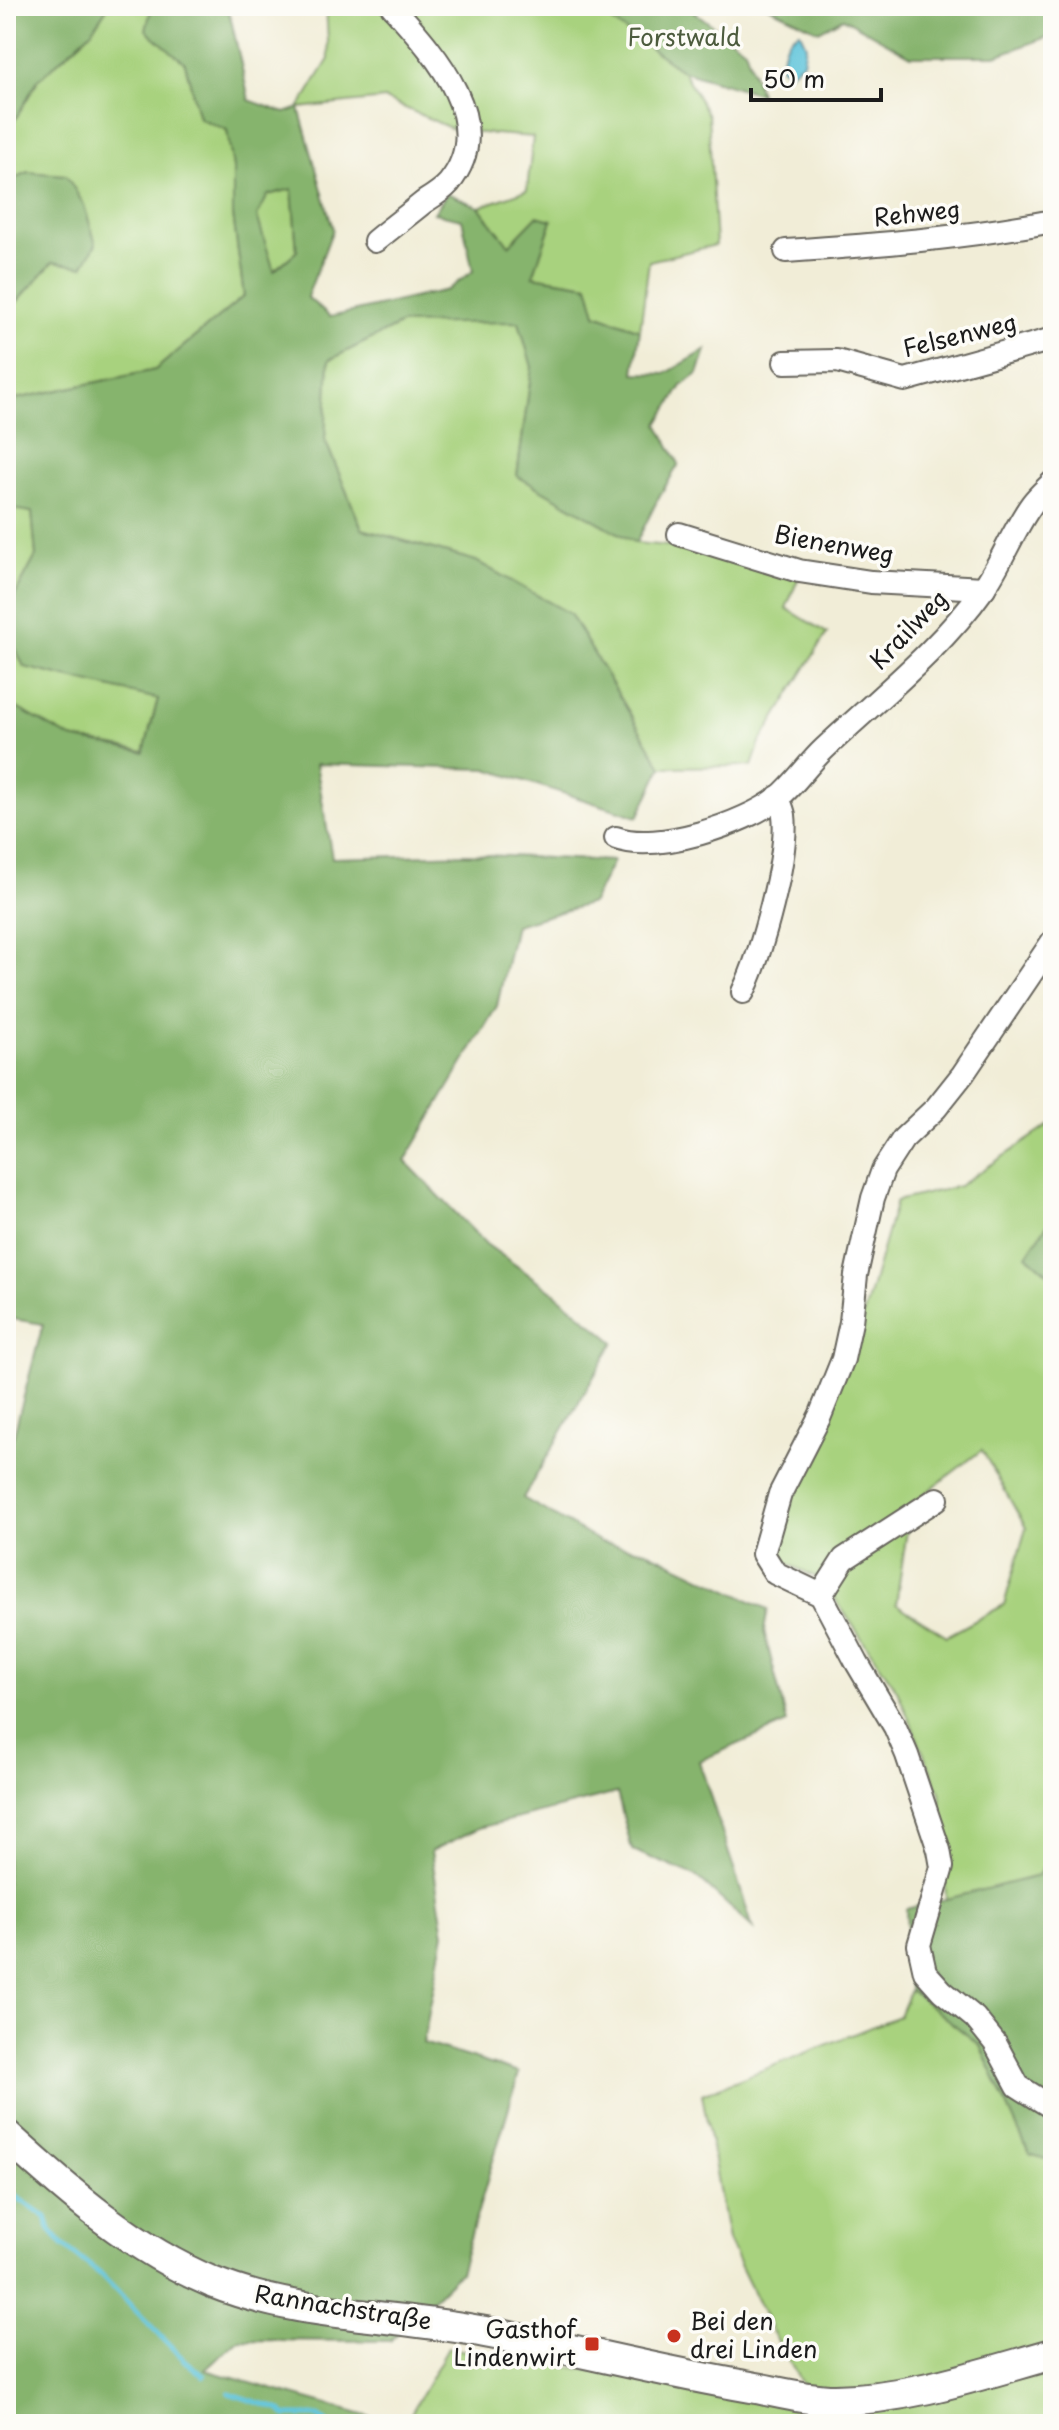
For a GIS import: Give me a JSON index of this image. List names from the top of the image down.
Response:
{
  "streets": {
    "street": [
      "Rehweg",
      "Felsenweg",
      "Bienenweg",
      "Krailweg",
      "Rannachstraße"
    ]
  },
  "crossings": [
    ["Bienenweg", "Krailweg"]
  ],
  "parks": ["Forstwald"],
  "places": {
    "other": ["Bei den drei Linden"],
    "transit": ["Gasthof Lindenwirt"]
  },
  "scale_bar": "50 m"
}
